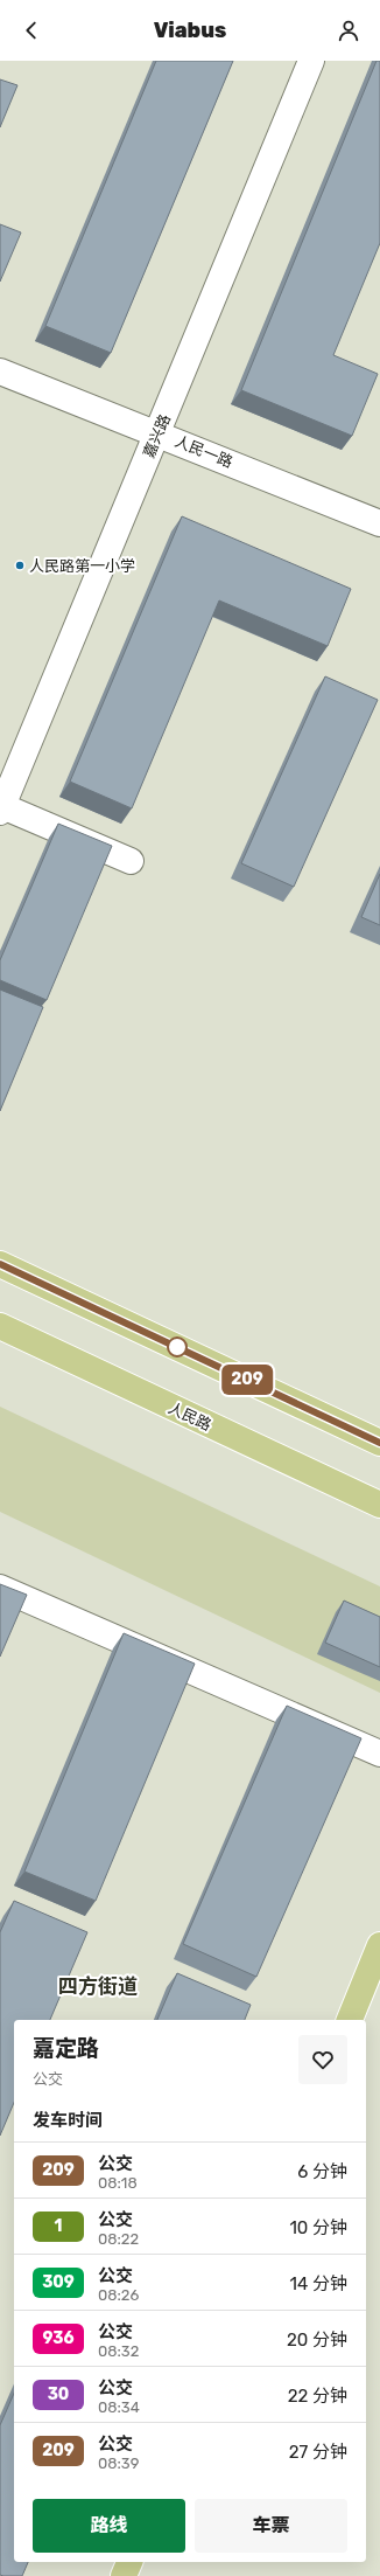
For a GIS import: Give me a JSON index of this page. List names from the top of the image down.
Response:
{
  "streets": {
    "main road": ["人民路"],
    "street": ["嘉兴路", "人民一路"]
  },
  "crossings": [
    ["嘉兴路", "人民一路"]
  ],
  "districts": ["四方街道"],
  "places": ["人民路第一小学"],
  "lines": ["bus line 209"],
  "page": {
    "header": "Viabus",
    "on_map": "209",
    "heading": [
      ["嘉定路", "公交"],
      "发车时间"
    ],
    "list": [
      {
        "mark": "209",
        "name": "公交",
        "note": "08:18",
        "value": "6 分钟"
      },
      {
        "mark": "1",
        "name": "公交",
        "note": "08:22",
        "value": "10 分钟"
      },
      {
        "mark": "309",
        "name": "公交",
        "note": "08:26",
        "value": "14 分钟"
      },
      {
        "mark": "936",
        "name": "公交",
        "note": "08:32",
        "value": "20 分钟"
      },
      {
        "mark": "30",
        "name": "公交",
        "note": "08:34",
        "value": "22 分钟"
      },
      {
        "mark": "209",
        "name": "公交",
        "note": "08:39",
        "value": "27 分钟"
      }
    ],
    "buttons": ["路线", "车票"]
  }
}
